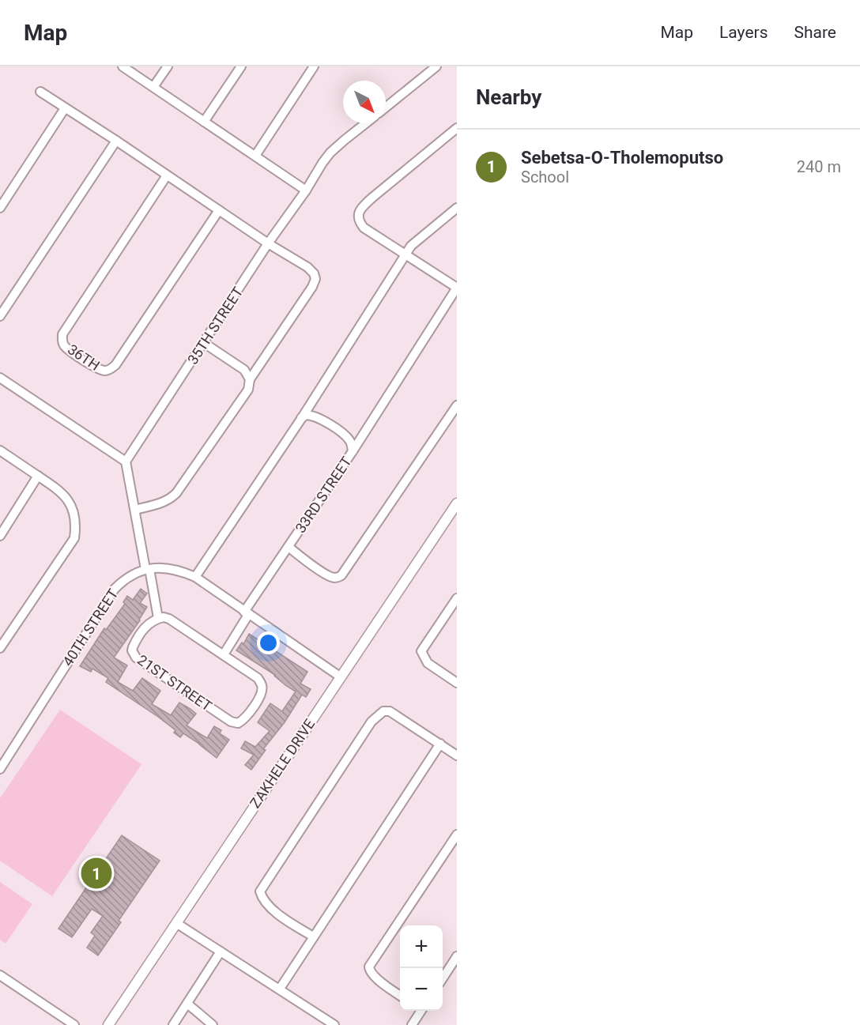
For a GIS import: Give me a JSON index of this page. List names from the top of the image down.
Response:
{
  "streets": {
    "street": [
      "35TH STREET",
      "36TH",
      "33RD STREET",
      "40TH STREET",
      "21ST STREET",
      "ZAKHELE DRIVE"
    ]
  },
  "crossings": [
    ["33RD STREET", "40TH STREET"],
    ["33RD STREET", "21ST STREET"],
    ["40TH STREET", "ZAKHELE DRIVE"]
  ],
  "north": "bottom right",
  "page": {
    "header": "Map",
    "nav": ["Map", "Layers", "Share"],
    "heading": "Nearby",
    "list": [
      {
        "mark": "1",
        "name": "Sebetsa-O-Tholemoputso",
        "note": "School",
        "value": "240 m"
      }
    ],
    "pins": "1",
    "map_buttons": ["+", "−"]
  }
}
